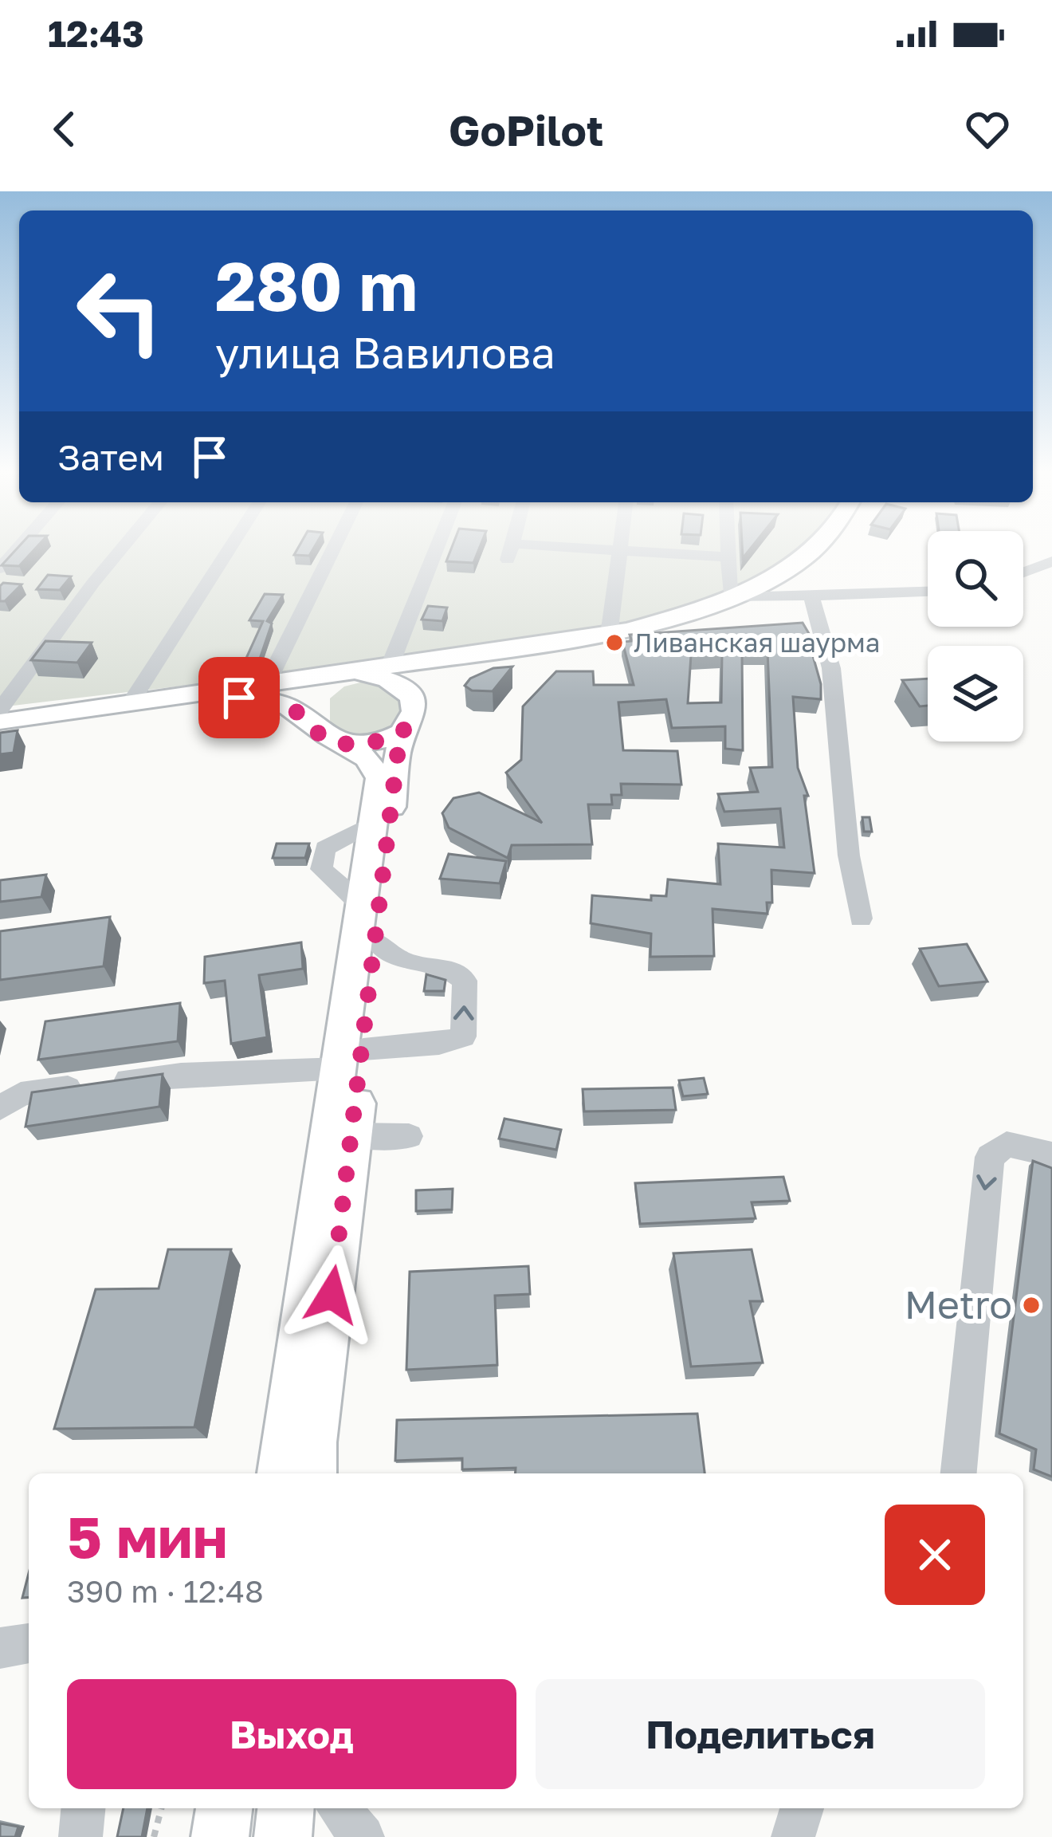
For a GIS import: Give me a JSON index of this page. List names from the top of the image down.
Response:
{
  "places": ["Ливанская шаурма", "Metro"],
  "page": {
    "status": "12:43",
    "header": "GoPilot",
    "turn": ["280 m", "улица Вавилова"],
    "then": "Затем",
    "heading": ["5 мин", "390 m · 12:48"],
    "buttons": ["Выход", "Поделиться"]
  }
}
